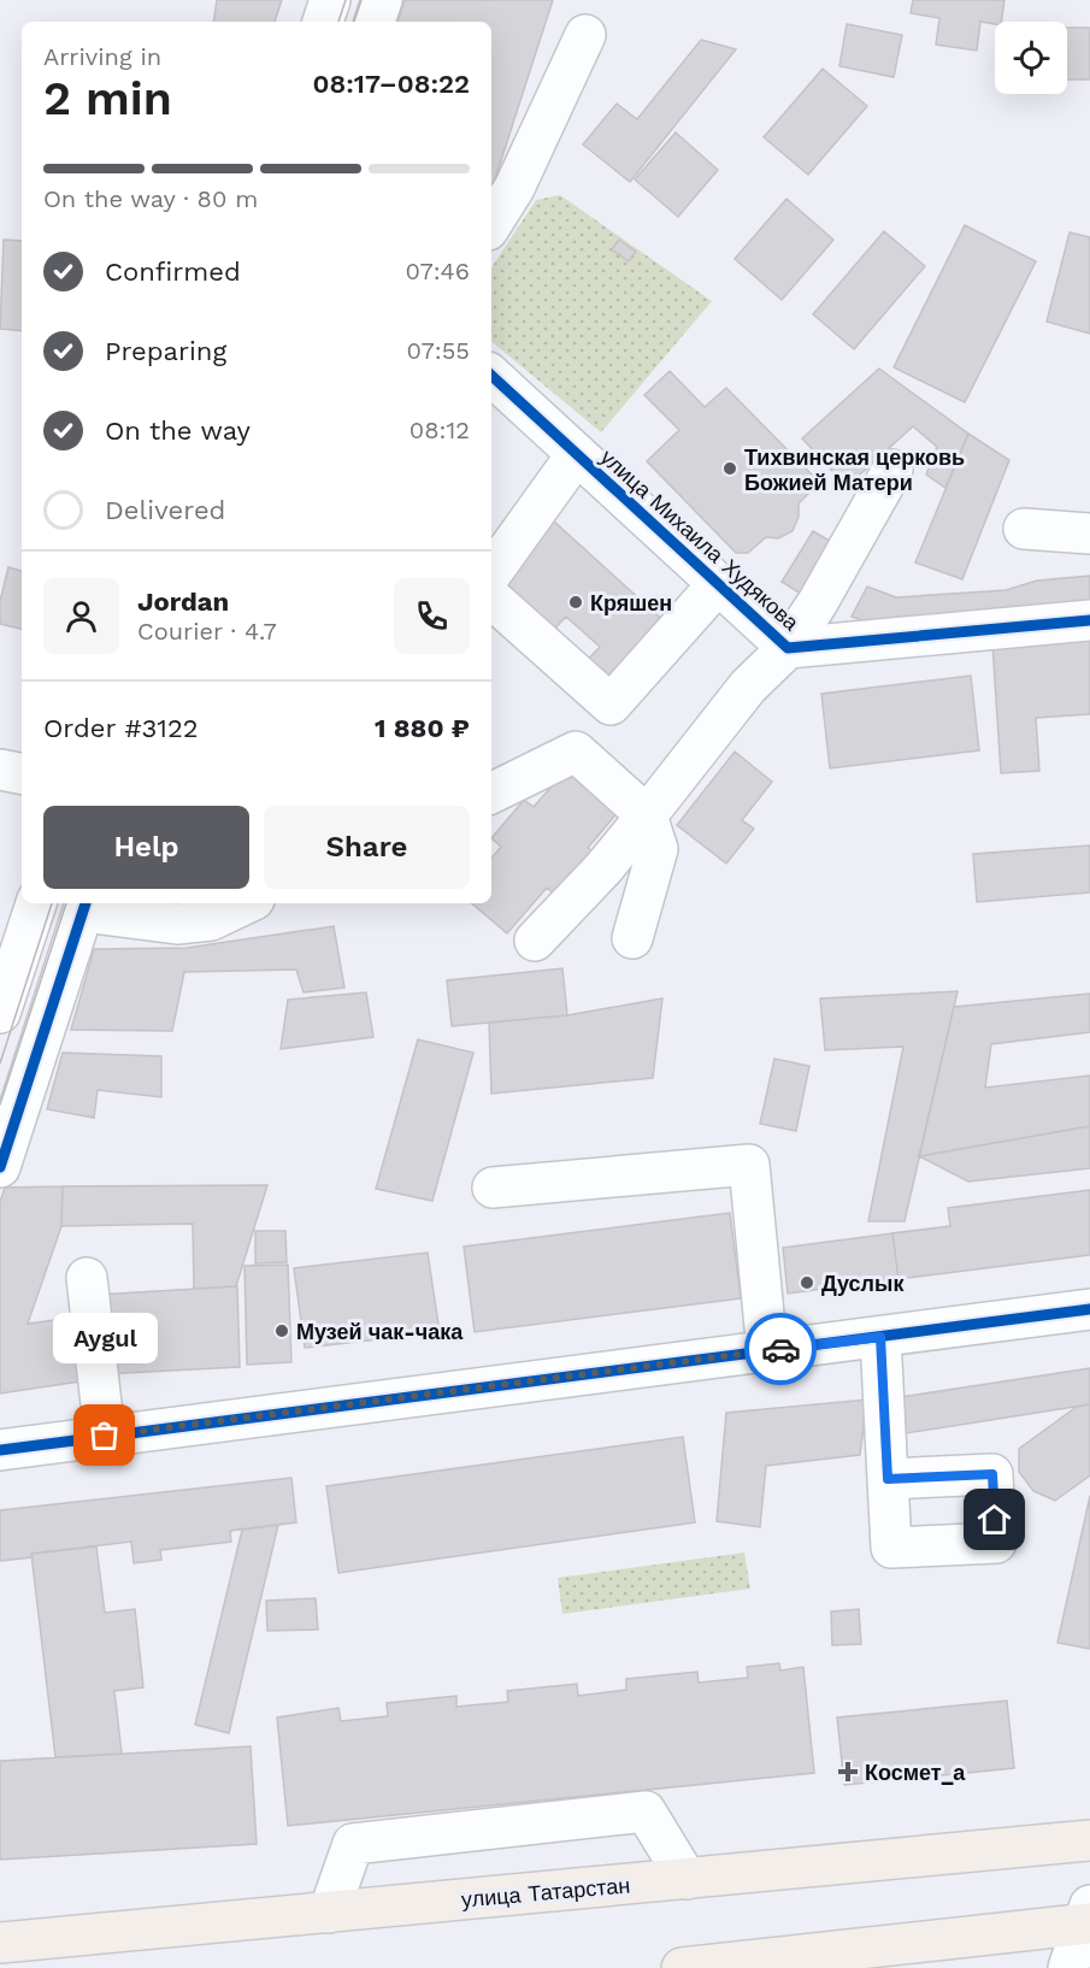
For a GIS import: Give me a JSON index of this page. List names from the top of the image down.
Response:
{
  "streets": {
    "main road": ["улица Татарстан"],
    "street": ["улица Михаила Худякова"]
  },
  "places": {
    "other": [
      "Тихвинская церковь Божией Матери",
      "Кряшен",
      "Дуслык",
      "Музей чак-чака",
      "Aygul"
    ],
    "health": ["Космет_а"]
  },
  "page": {
    "heading": ["2 min", "Arriving in", "08:17–08:22"],
    "panel": [
      "Jordan",
      "Courier · 4.7",
      "Order #3122",
      "1 880 ₽"
    ],
    "bar": "On the way · 80 m",
    "list": [
      ["Confirmed", "07:46"],
      ["Preparing", "07:55"],
      ["On the way", "08:12"],
      "Delivered"
    ],
    "buttons": ["Help", "Share"],
    "bubble": "Aygul"
  }
}
